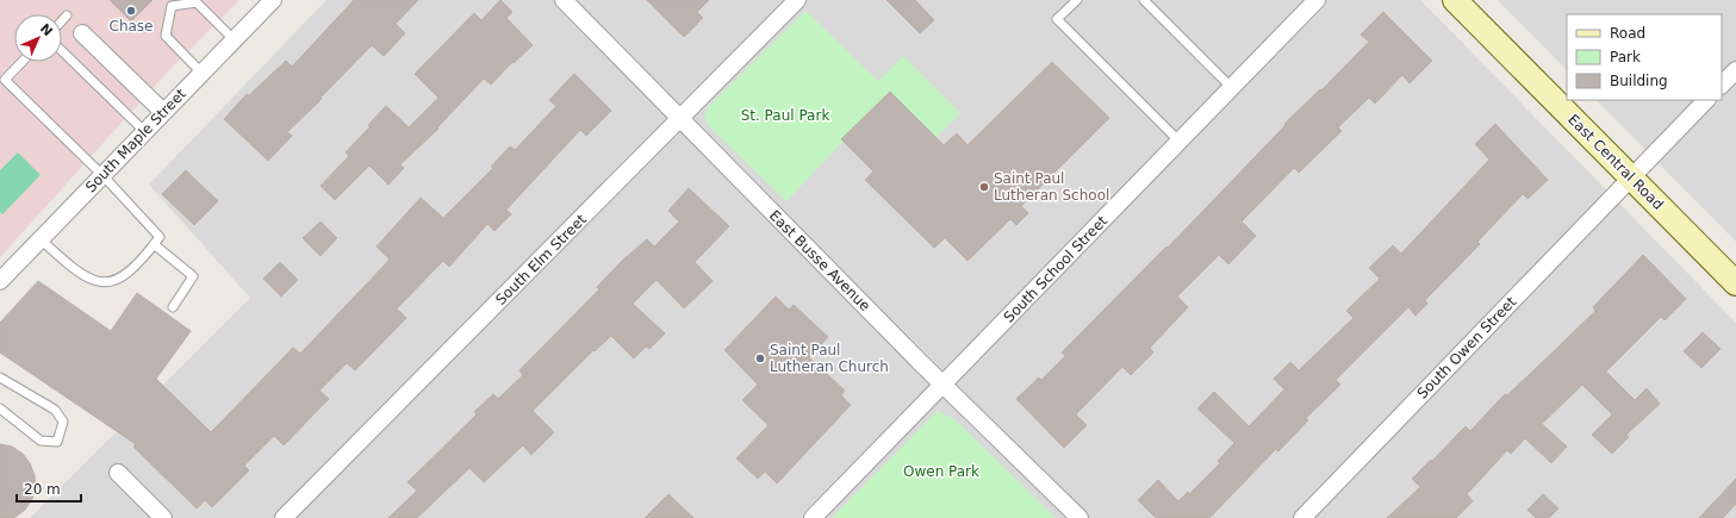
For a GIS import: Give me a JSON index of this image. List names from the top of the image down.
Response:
{
  "streets": {
    "main road": ["East Central Road"],
    "street": [
      "South Maple Street",
      "South Elm Street",
      "East Busse Avenue",
      "South School Street",
      "South Owen Street"
    ]
  },
  "crossings": [
    ["East Central Road", "South Owen Street"],
    ["South Elm Street", "East Busse Avenue"],
    ["East Busse Avenue", "South School Street"]
  ],
  "parks": ["St. Paul Park", "Owen Park"],
  "places": ["Chase", "Saint Paul Lutheran School", "Saint Paul Lutheran Church"],
  "legend": ["Road", "Park", "Building"],
  "scale_bar": "20 m",
  "north": "top right"
}
